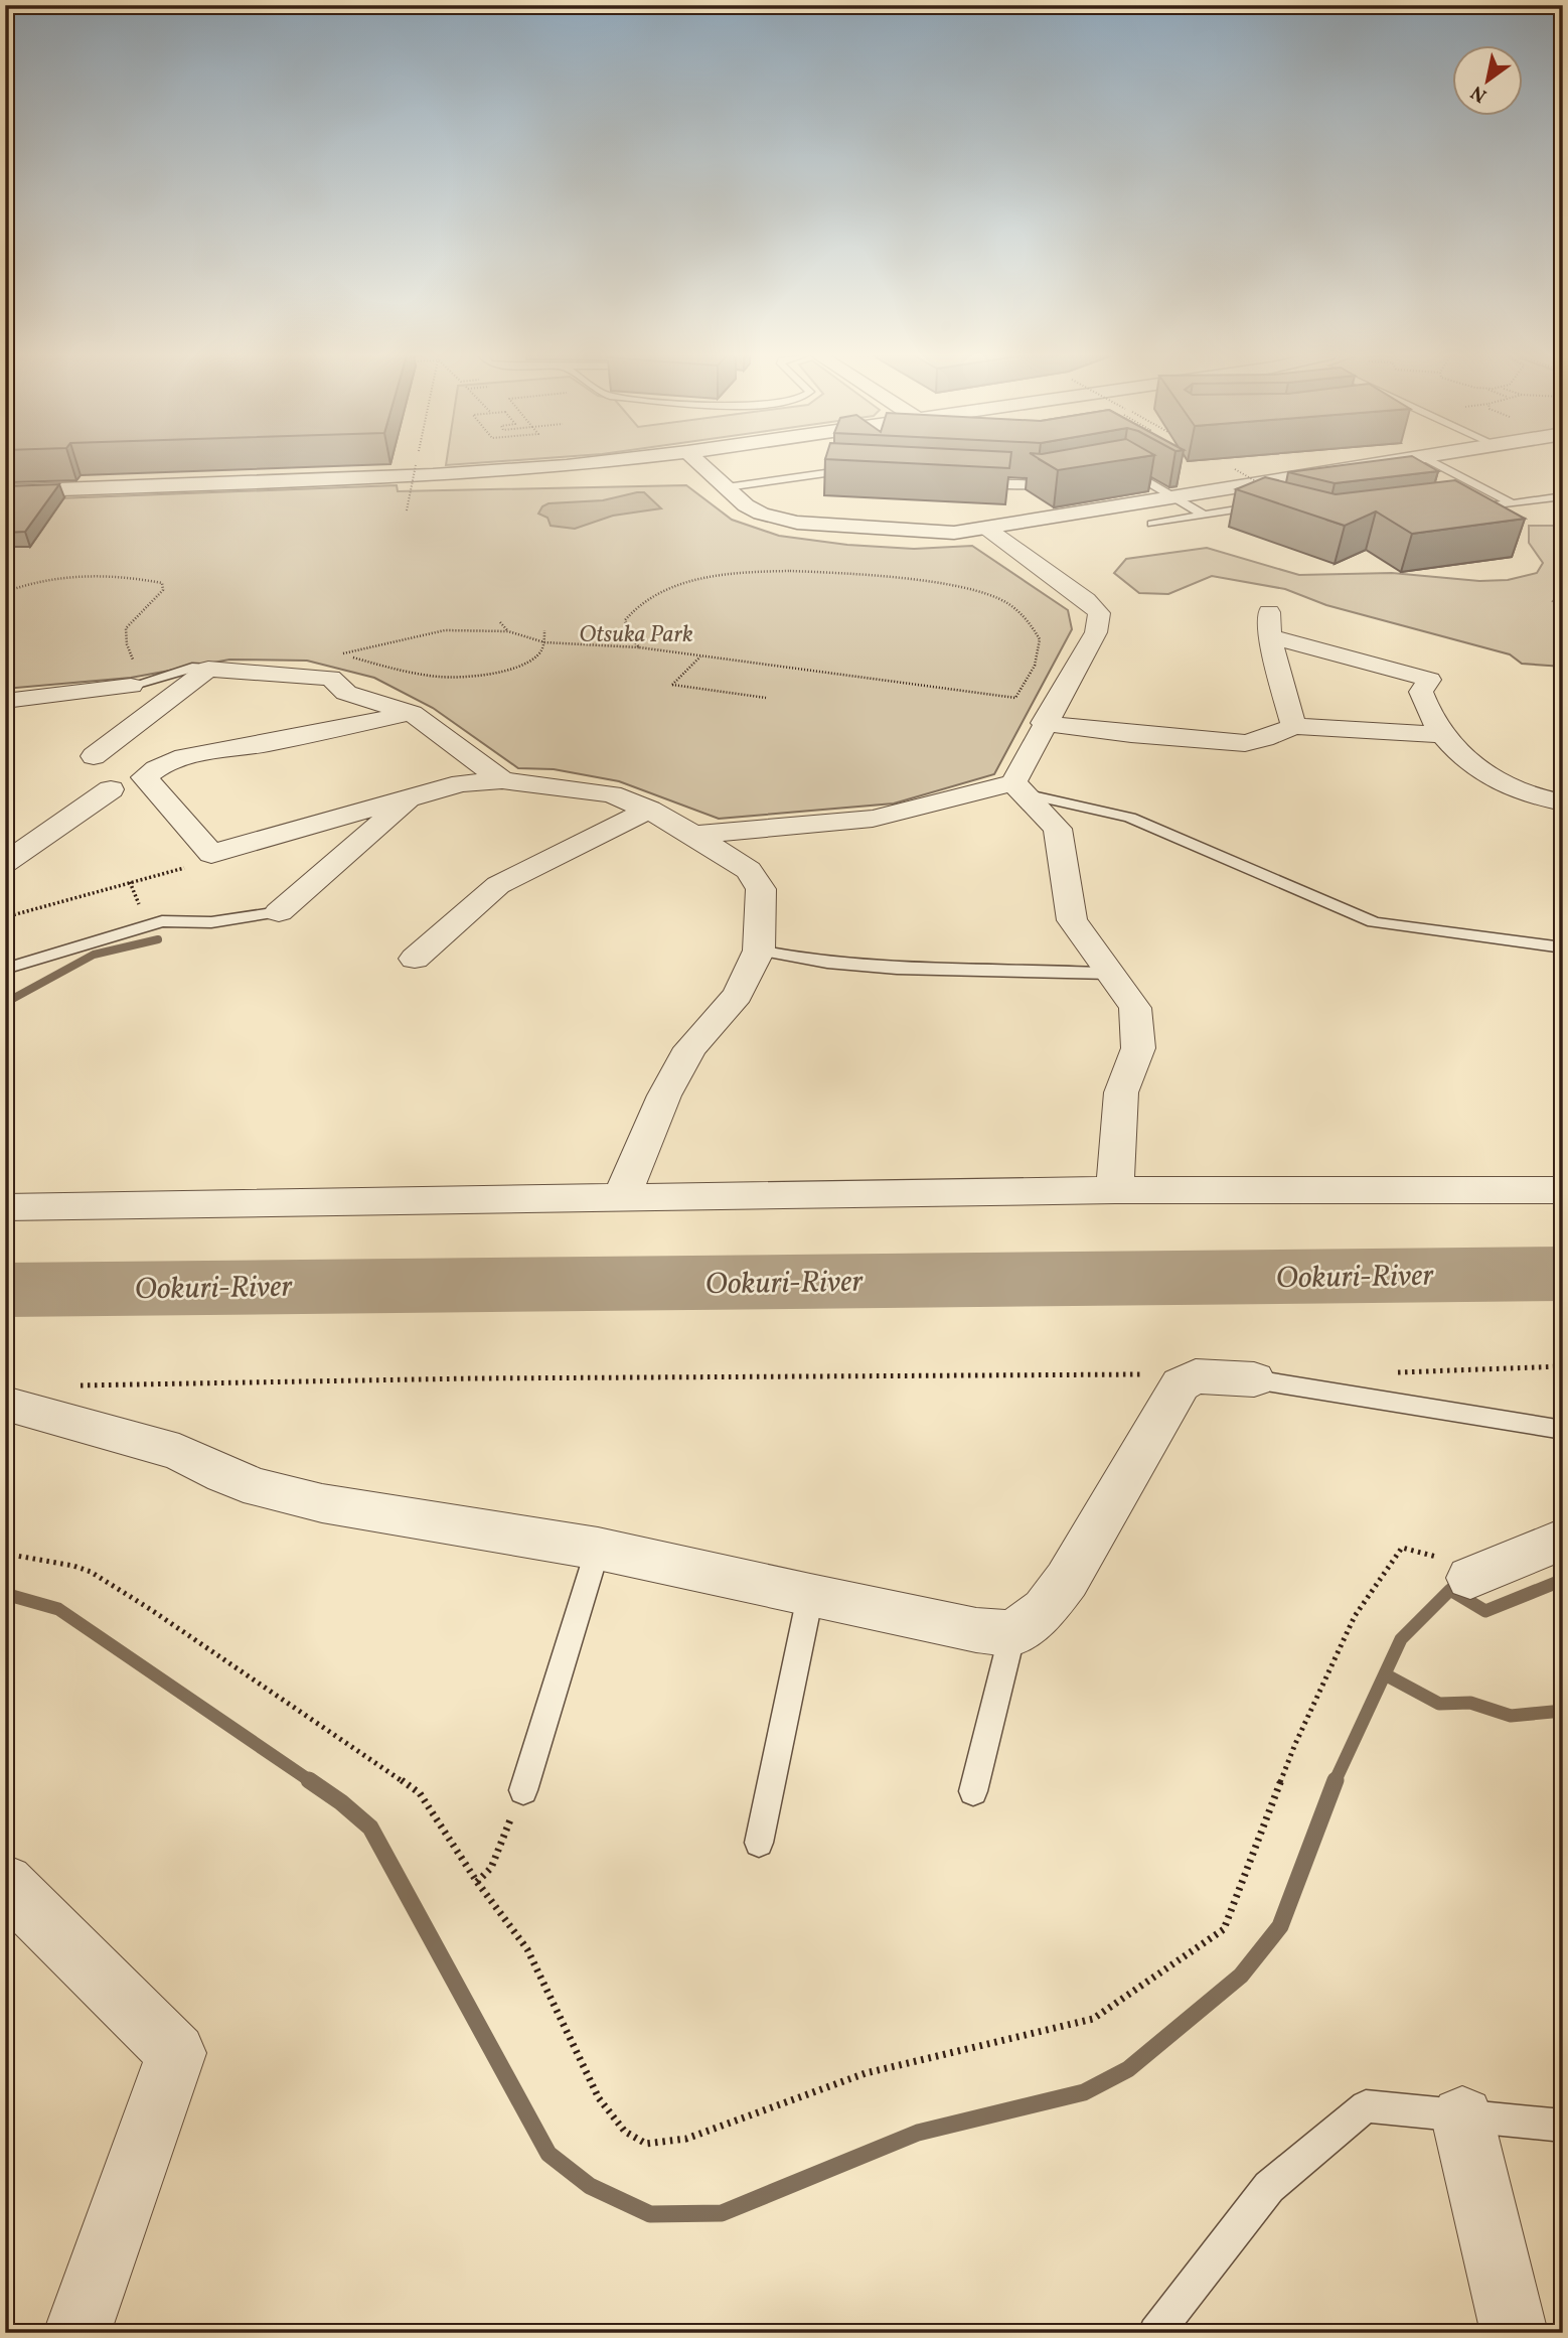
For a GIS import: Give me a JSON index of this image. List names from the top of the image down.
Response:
{
  "water": ["Ookuri-River"],
  "parks": ["Otsuka Park"],
  "north": "bottom left"
}
